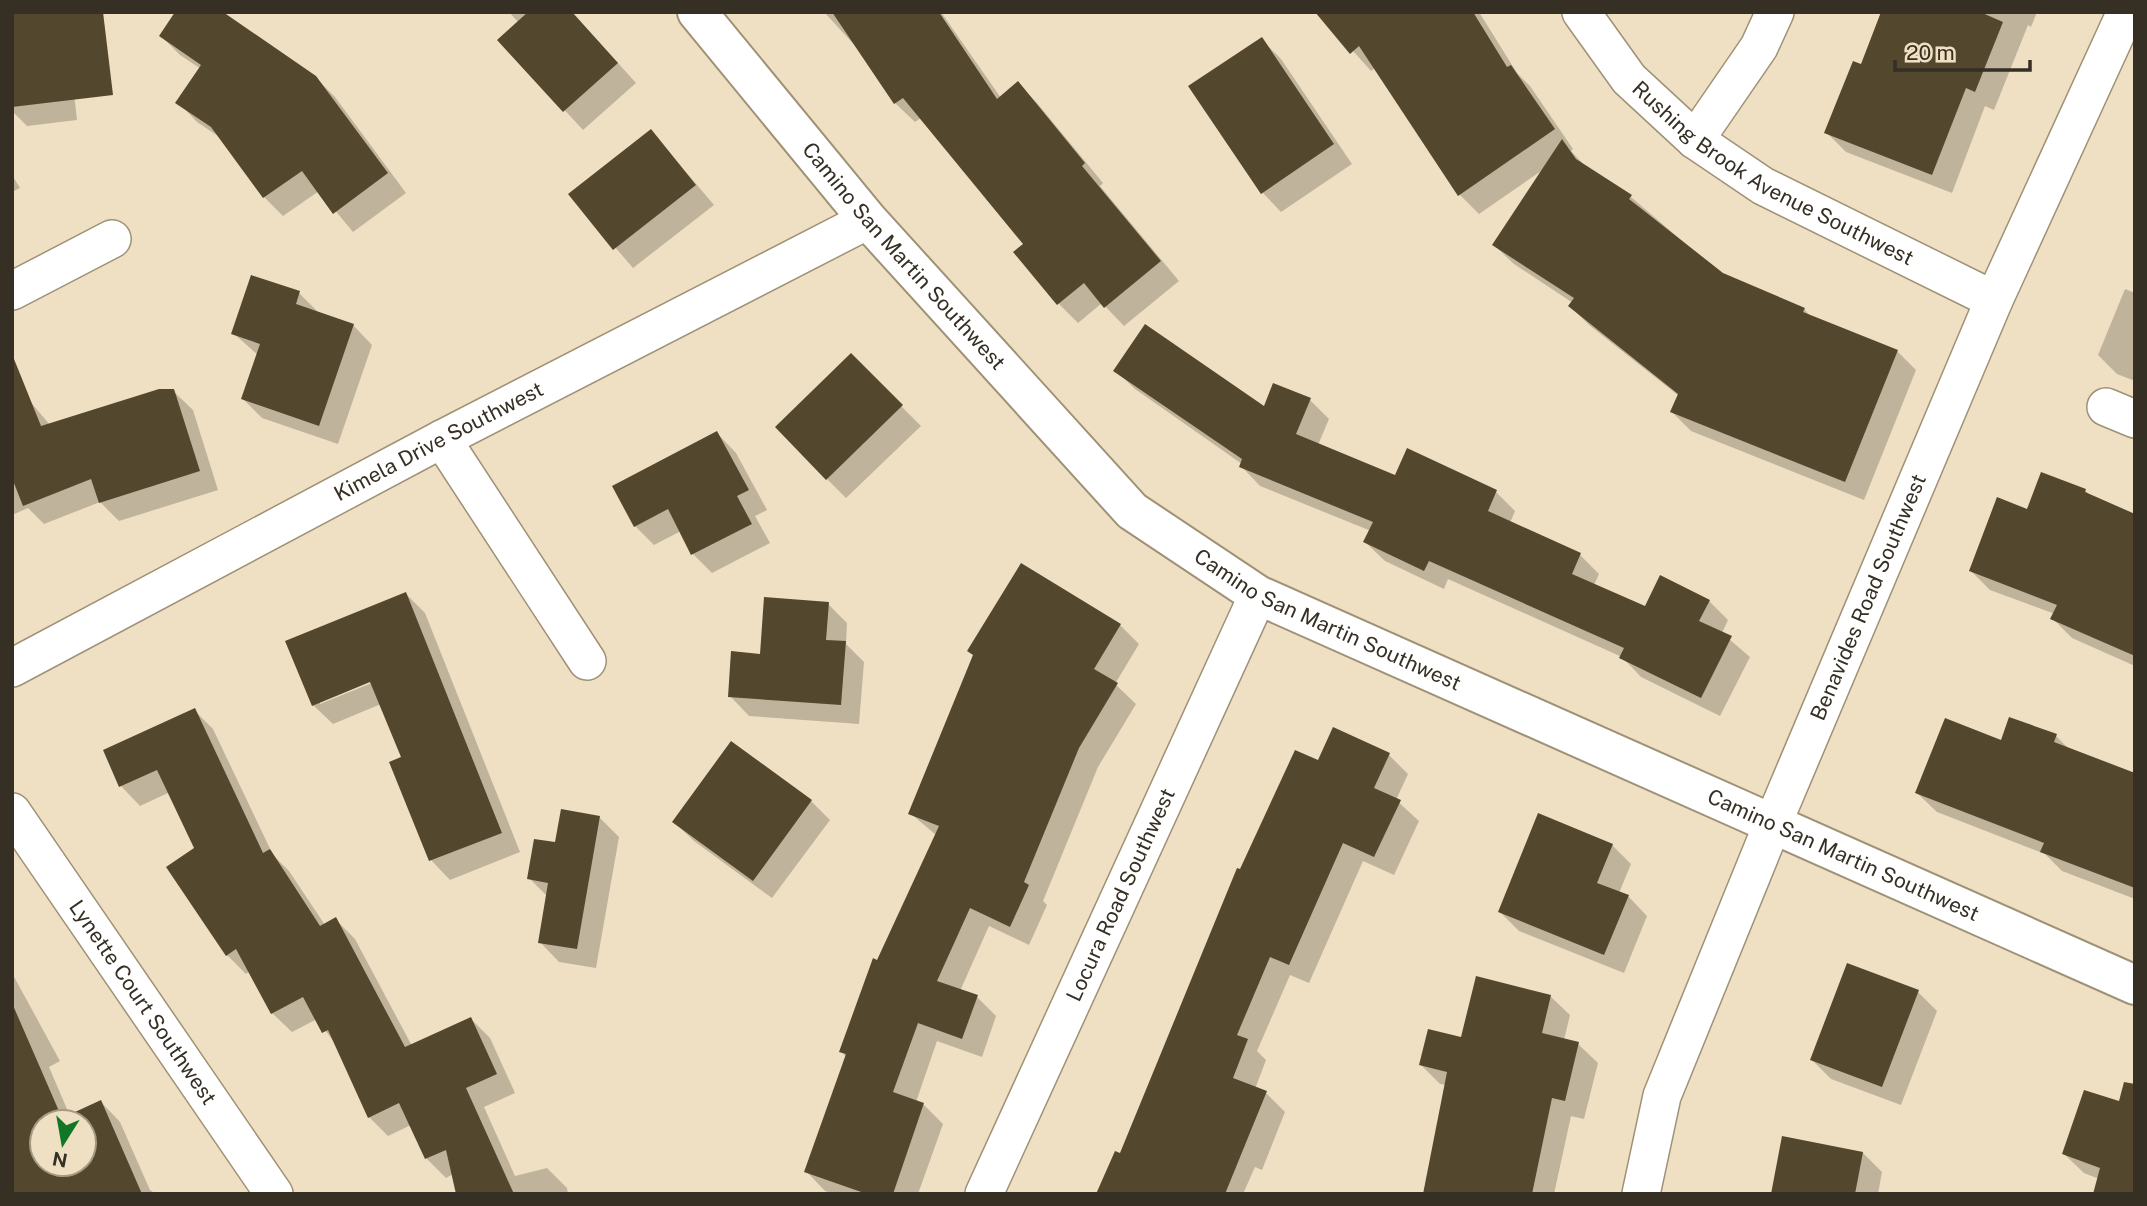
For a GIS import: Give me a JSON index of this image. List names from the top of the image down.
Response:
{
  "streets": {
    "street": [
      "Rushing Brook Avenue Southwest",
      "Camino San Martin Southwest",
      "Kimela Drive Southwest",
      "Benavides Road Southwest",
      "Locura Road Southwest",
      "Lynette Court Southwest"
    ]
  },
  "crossings": [
    ["Rushing Brook Avenue Southwest", "Benavides Road Southwest"],
    ["Camino San Martin Southwest", "Kimela Drive Southwest"],
    ["Camino San Martin Southwest", "Benavides Road Southwest"],
    ["Camino San Martin Southwest", "Locura Road Southwest"]
  ],
  "scale_bar": "20 m",
  "north": "bottom"
}
